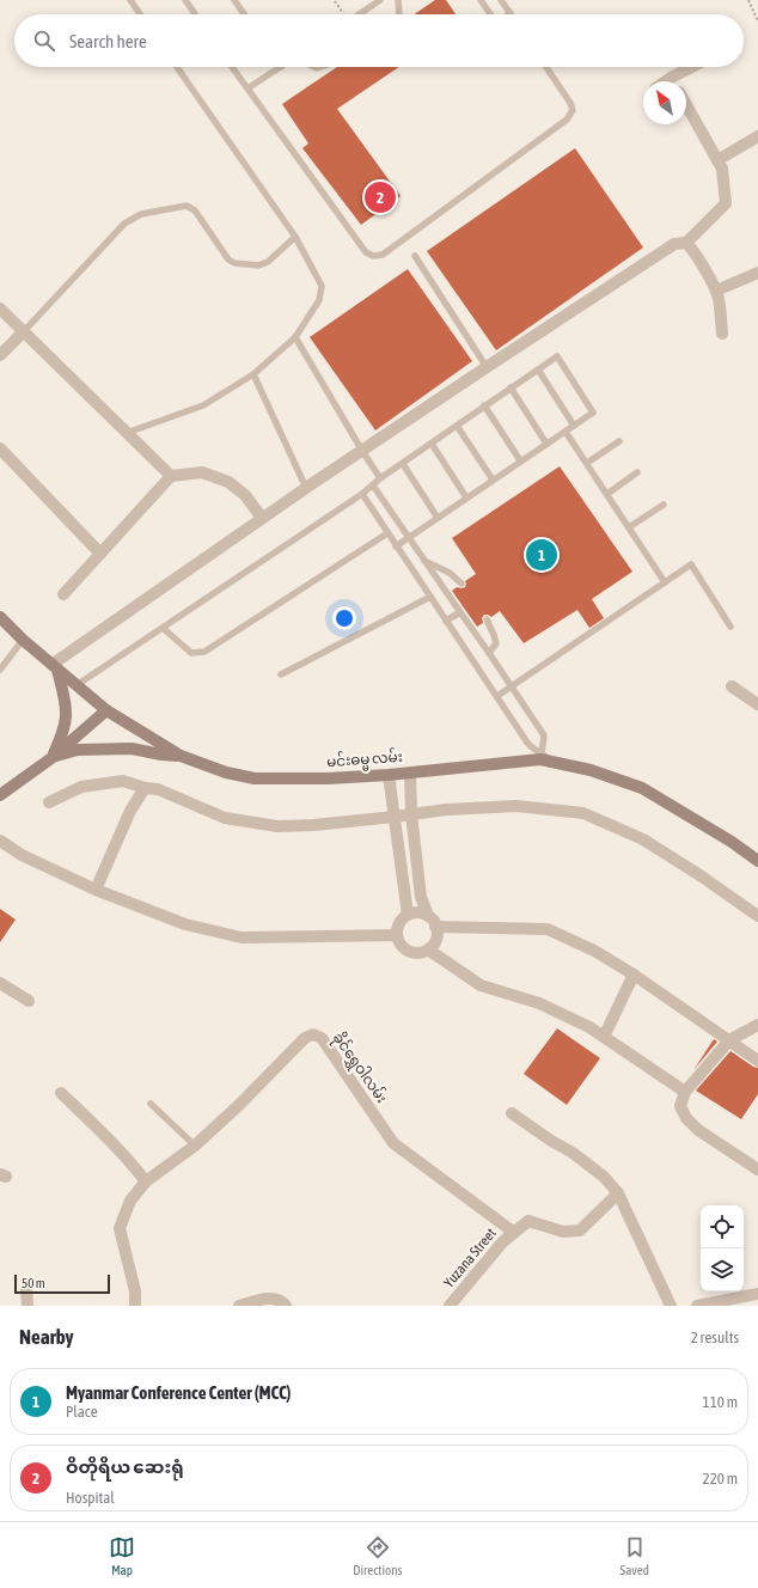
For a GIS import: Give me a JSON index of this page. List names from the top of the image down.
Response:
{
  "streets": {
    "main road": ["မင်းဓမ္မ လမ်း"],
    "street": ["ခိုင်ရွှေဝါလမ်း", "Yuzana Street"]
  },
  "crossings": [
    ["ခိုင်ရွှေဝါလမ်း", "Yuzana Street"]
  ],
  "scale_bar": "50 m",
  "north": "top left",
  "page": {
    "search": "Search here",
    "pins": ["2", "1"],
    "scale": "50 m",
    "heading": ["Nearby", "2 results"],
    "list": [
      {
        "mark": "1",
        "name": "Myanmar Conference Center (MCC)",
        "note": "Place",
        "value": "110 m"
      },
      {
        "mark": "2",
        "name": "ဝိတိုရိယ ဆေးရုံ",
        "note": "Hospital",
        "value": "220 m"
      }
    ],
    "nav": ["Map", "Directions", "Saved"]
  }
}
